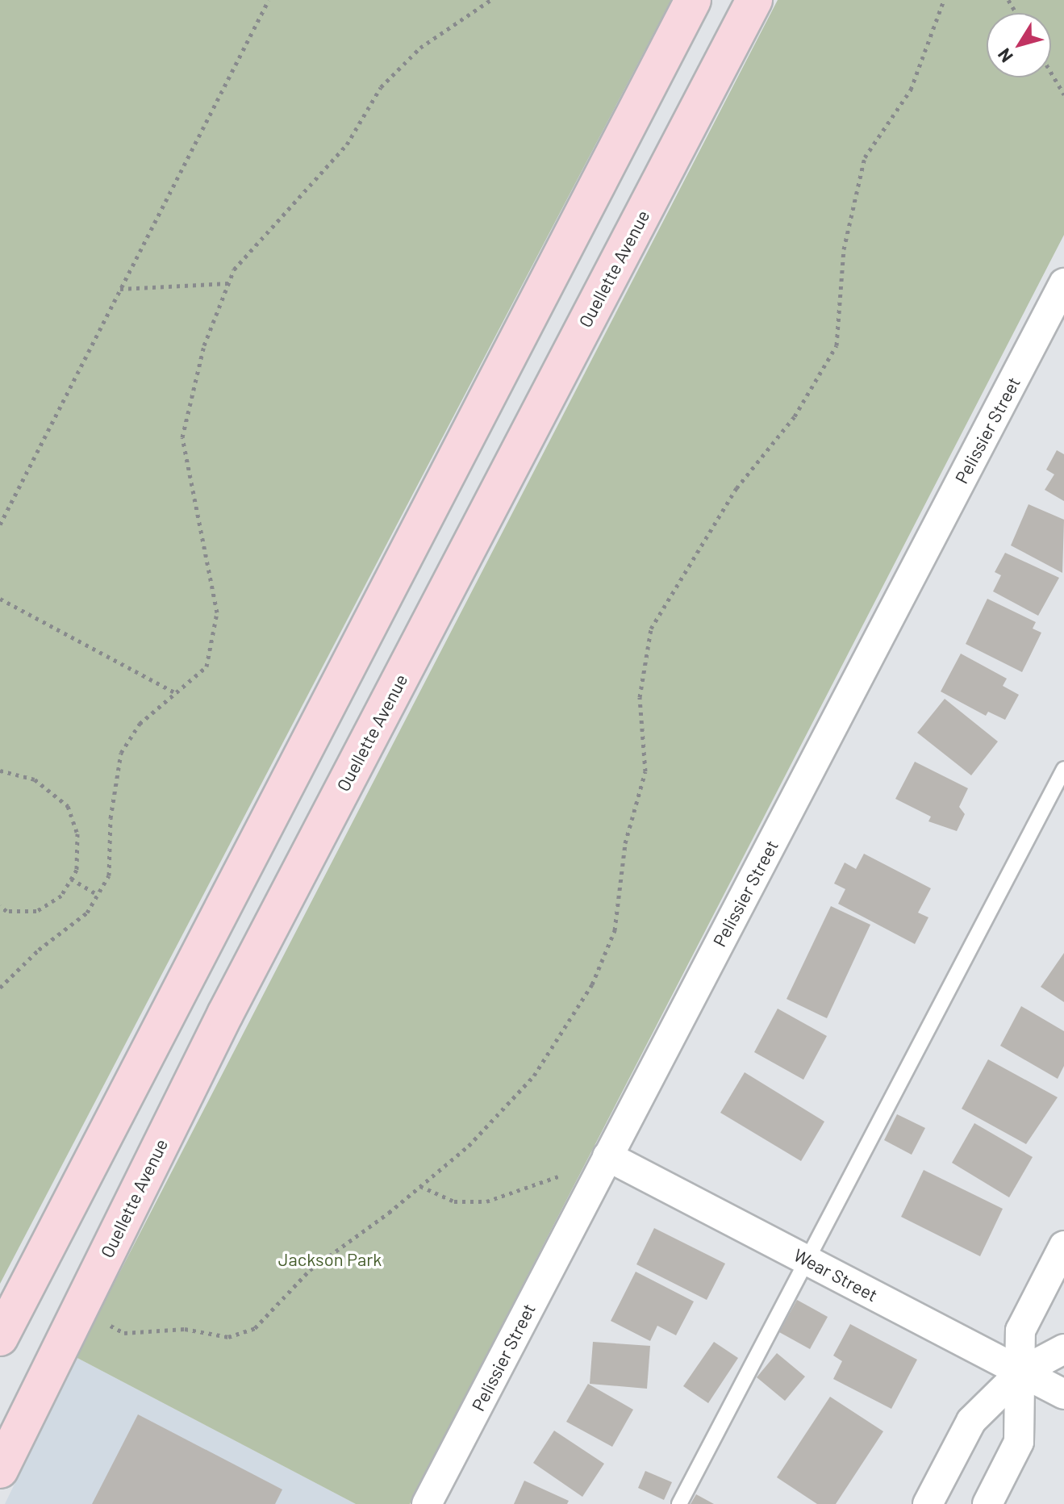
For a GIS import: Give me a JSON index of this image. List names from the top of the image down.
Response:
{
  "streets": {
    "main road": ["Ouellette Avenue"],
    "street": ["Pelissier Street", "Wear Street"]
  },
  "crossings": [
    ["Pelissier Street", "Wear Street"]
  ],
  "parks": ["Jackson Park"],
  "north": "bottom left"
}
